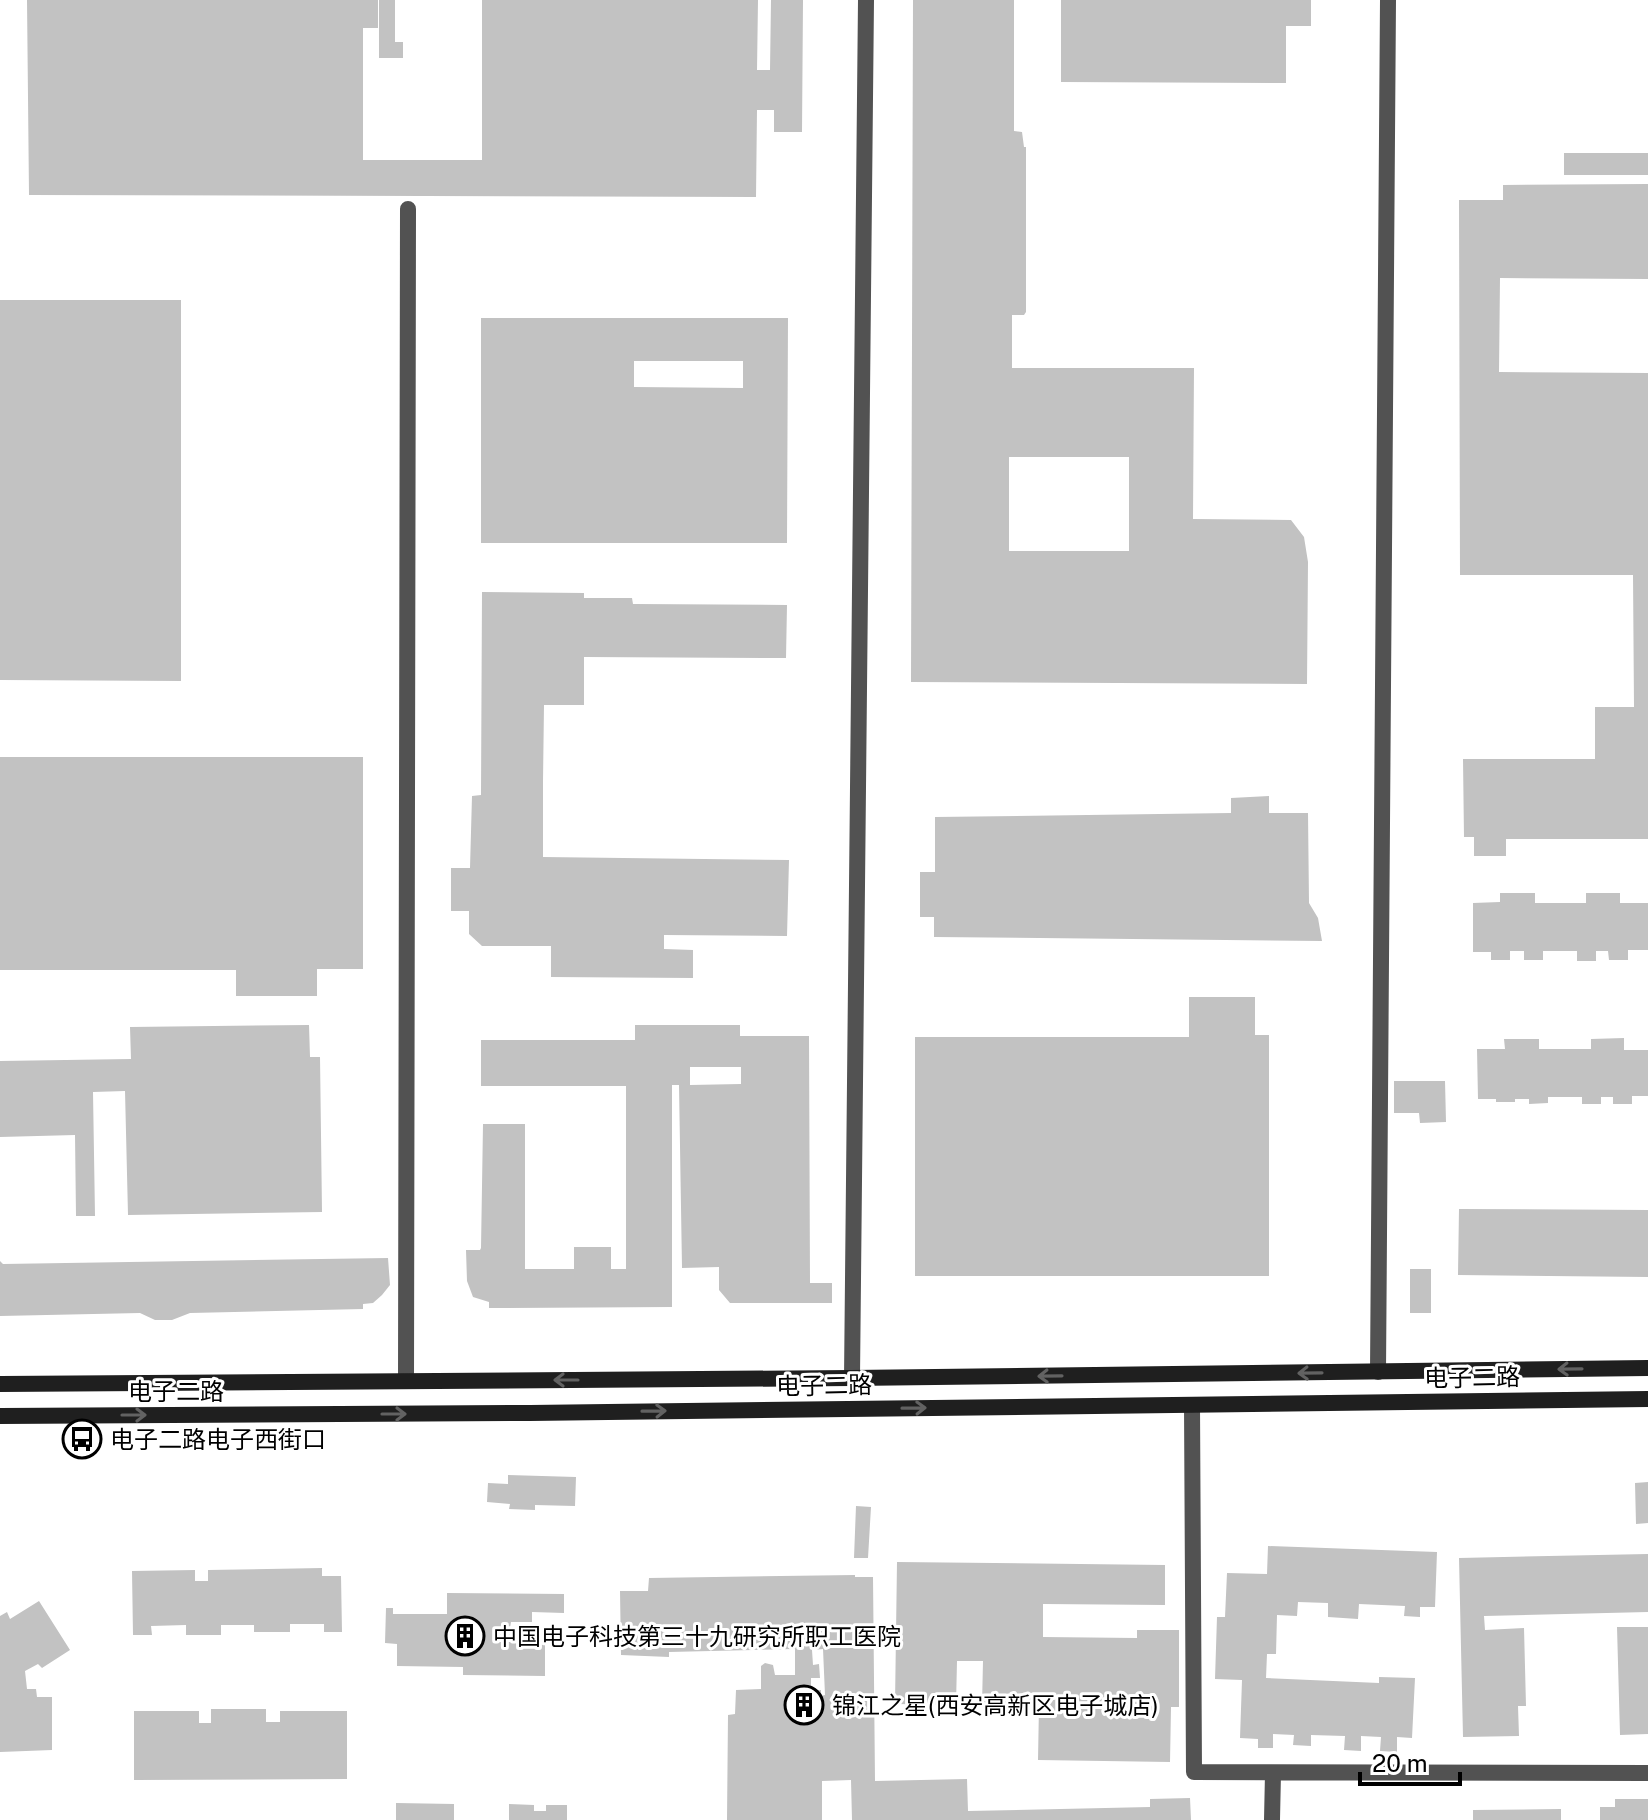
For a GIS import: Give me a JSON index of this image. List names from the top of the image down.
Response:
{
  "streets": {
    "main road": ["电子二路"]
  },
  "places": {
    "bus stop": ["电子二路电子西街口"],
    "building": ["中国电子科技第三十九研究所职工医院", "锦江之星(西安高新区电子城店)"]
  },
  "scale_bar": "20 m"
}
